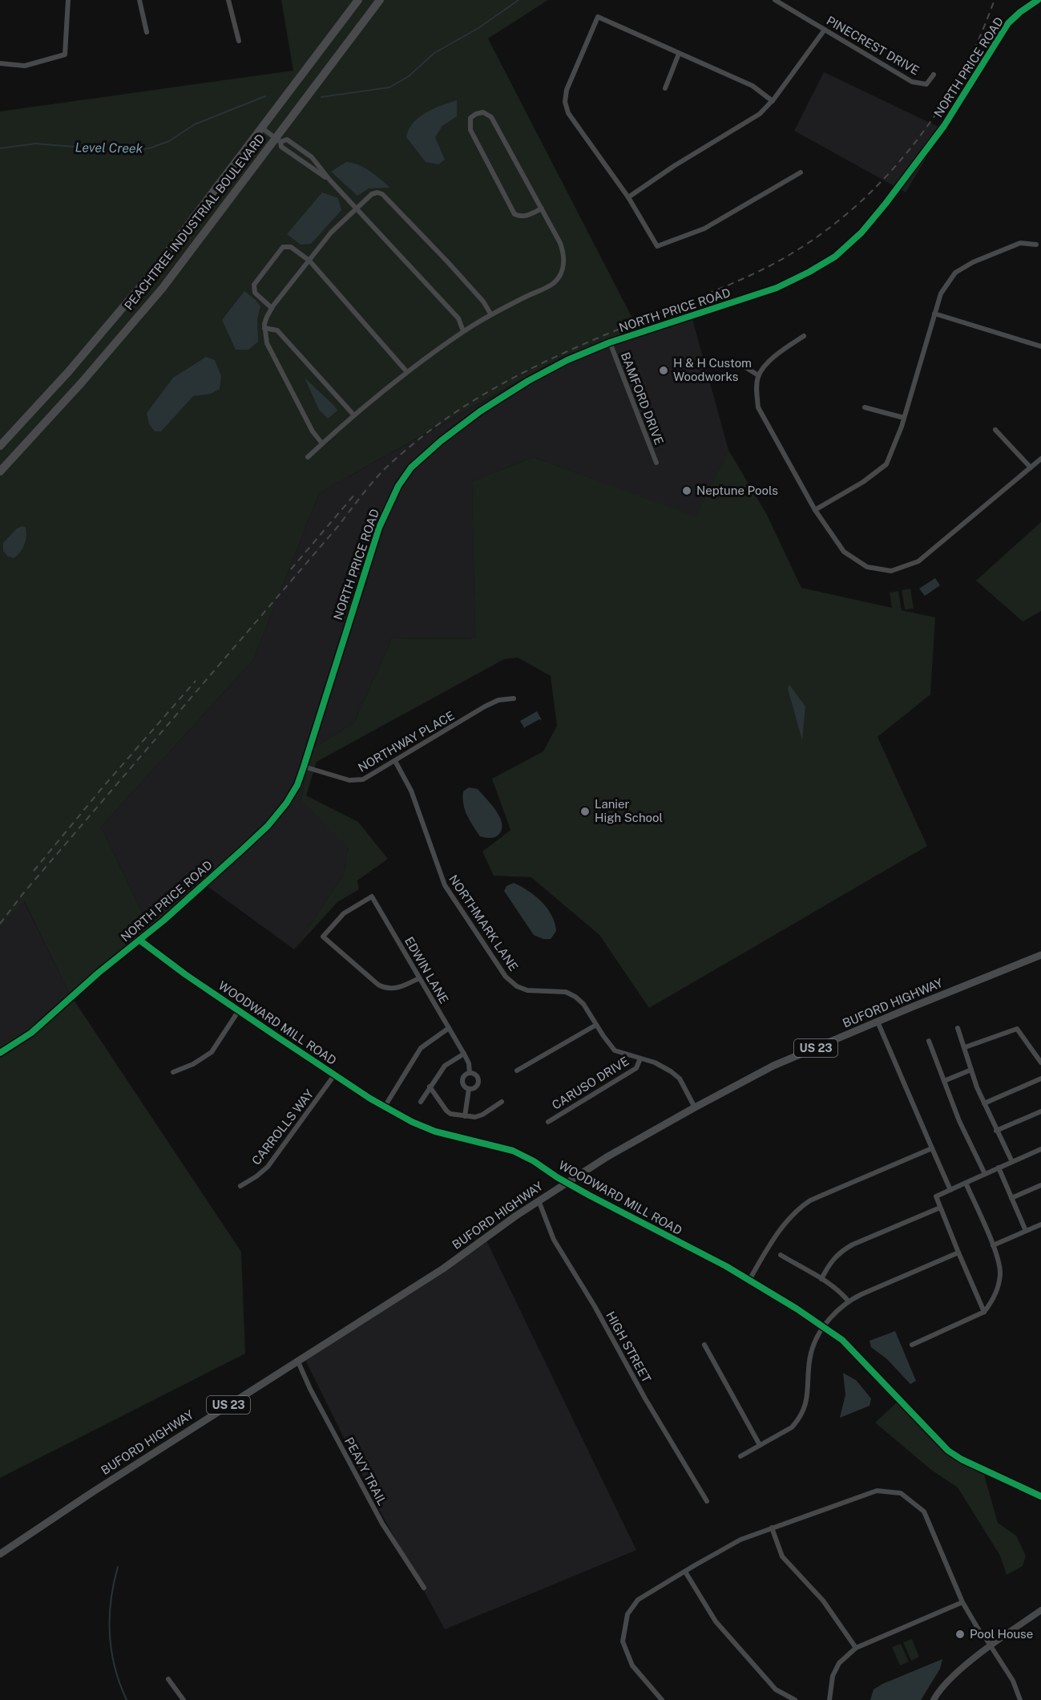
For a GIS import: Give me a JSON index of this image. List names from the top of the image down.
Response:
{
  "streets": {
    "highway": ["PEACHTREE INDUSTRIAL BOULEVARD"],
    "main road": ["BUFORD HIGHWAY", "US 23"],
    "street": [
      "PINECREST DRIVE",
      "NORTH PRICE ROAD",
      "BAMFORD DRIVE",
      "NORTHWAY PLACE",
      "NORTHMARK LANE",
      "EDWIN LANE",
      "WOODWARD MILL ROAD",
      "CARUSO DRIVE",
      "CARROLLS WAY",
      "HIGH STREET",
      "PEAVY TRAIL"
    ]
  },
  "crossings": [
    ["NORTH PRICE ROAD", "BAMFORD DRIVE"],
    ["NORTH PRICE ROAD", "NORTHWAY PLACE"],
    ["NORTH PRICE ROAD", "WOODWARD MILL ROAD"],
    ["NORTHWAY PLACE", "NORTHMARK LANE"],
    ["NORTHMARK LANE", "BUFORD HIGHWAY"],
    ["NORTHMARK LANE", "CARUSO DRIVE"],
    ["BUFORD HIGHWAY", "WOODWARD MILL ROAD"],
    ["BUFORD HIGHWAY", "HIGH STREET"],
    ["BUFORD HIGHWAY", "PEAVY TRAIL"],
    ["WOODWARD MILL ROAD", "CARROLLS WAY"]
  ],
  "water": ["Level Creek"],
  "places": [
    "H & H Custom Woodworks",
    "Neptune Pools",
    "Lanier High School",
    "Pool House"
  ]
}
